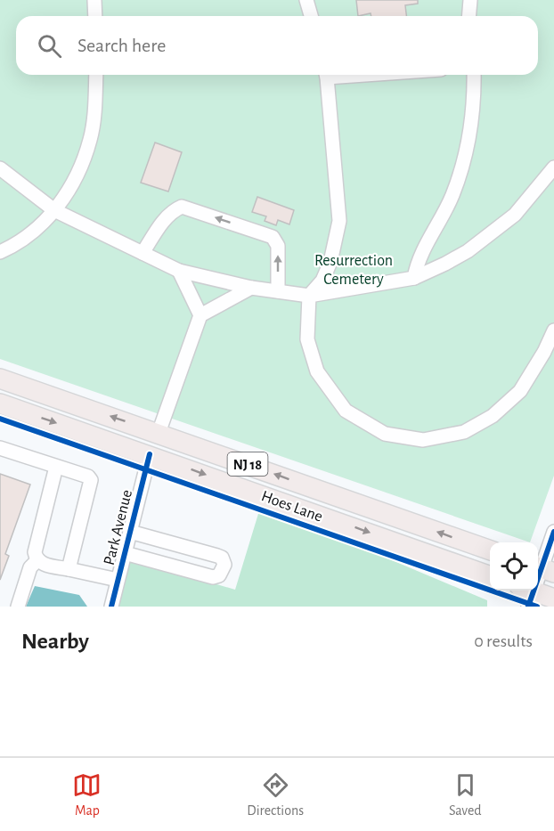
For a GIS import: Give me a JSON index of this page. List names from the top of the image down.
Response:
{
  "streets": {
    "highway": ["NJ 18", "Hoes Lane"],
    "street": ["Park Avenue"]
  },
  "crossings": [
    ["Hoes Lane", "Park Avenue"]
  ],
  "parks": ["Resurrection Cemetery"],
  "page": {
    "search": "Search here",
    "heading": ["Nearby", "0 results"],
    "nav": ["Map", "Directions", "Saved"]
  }
}
